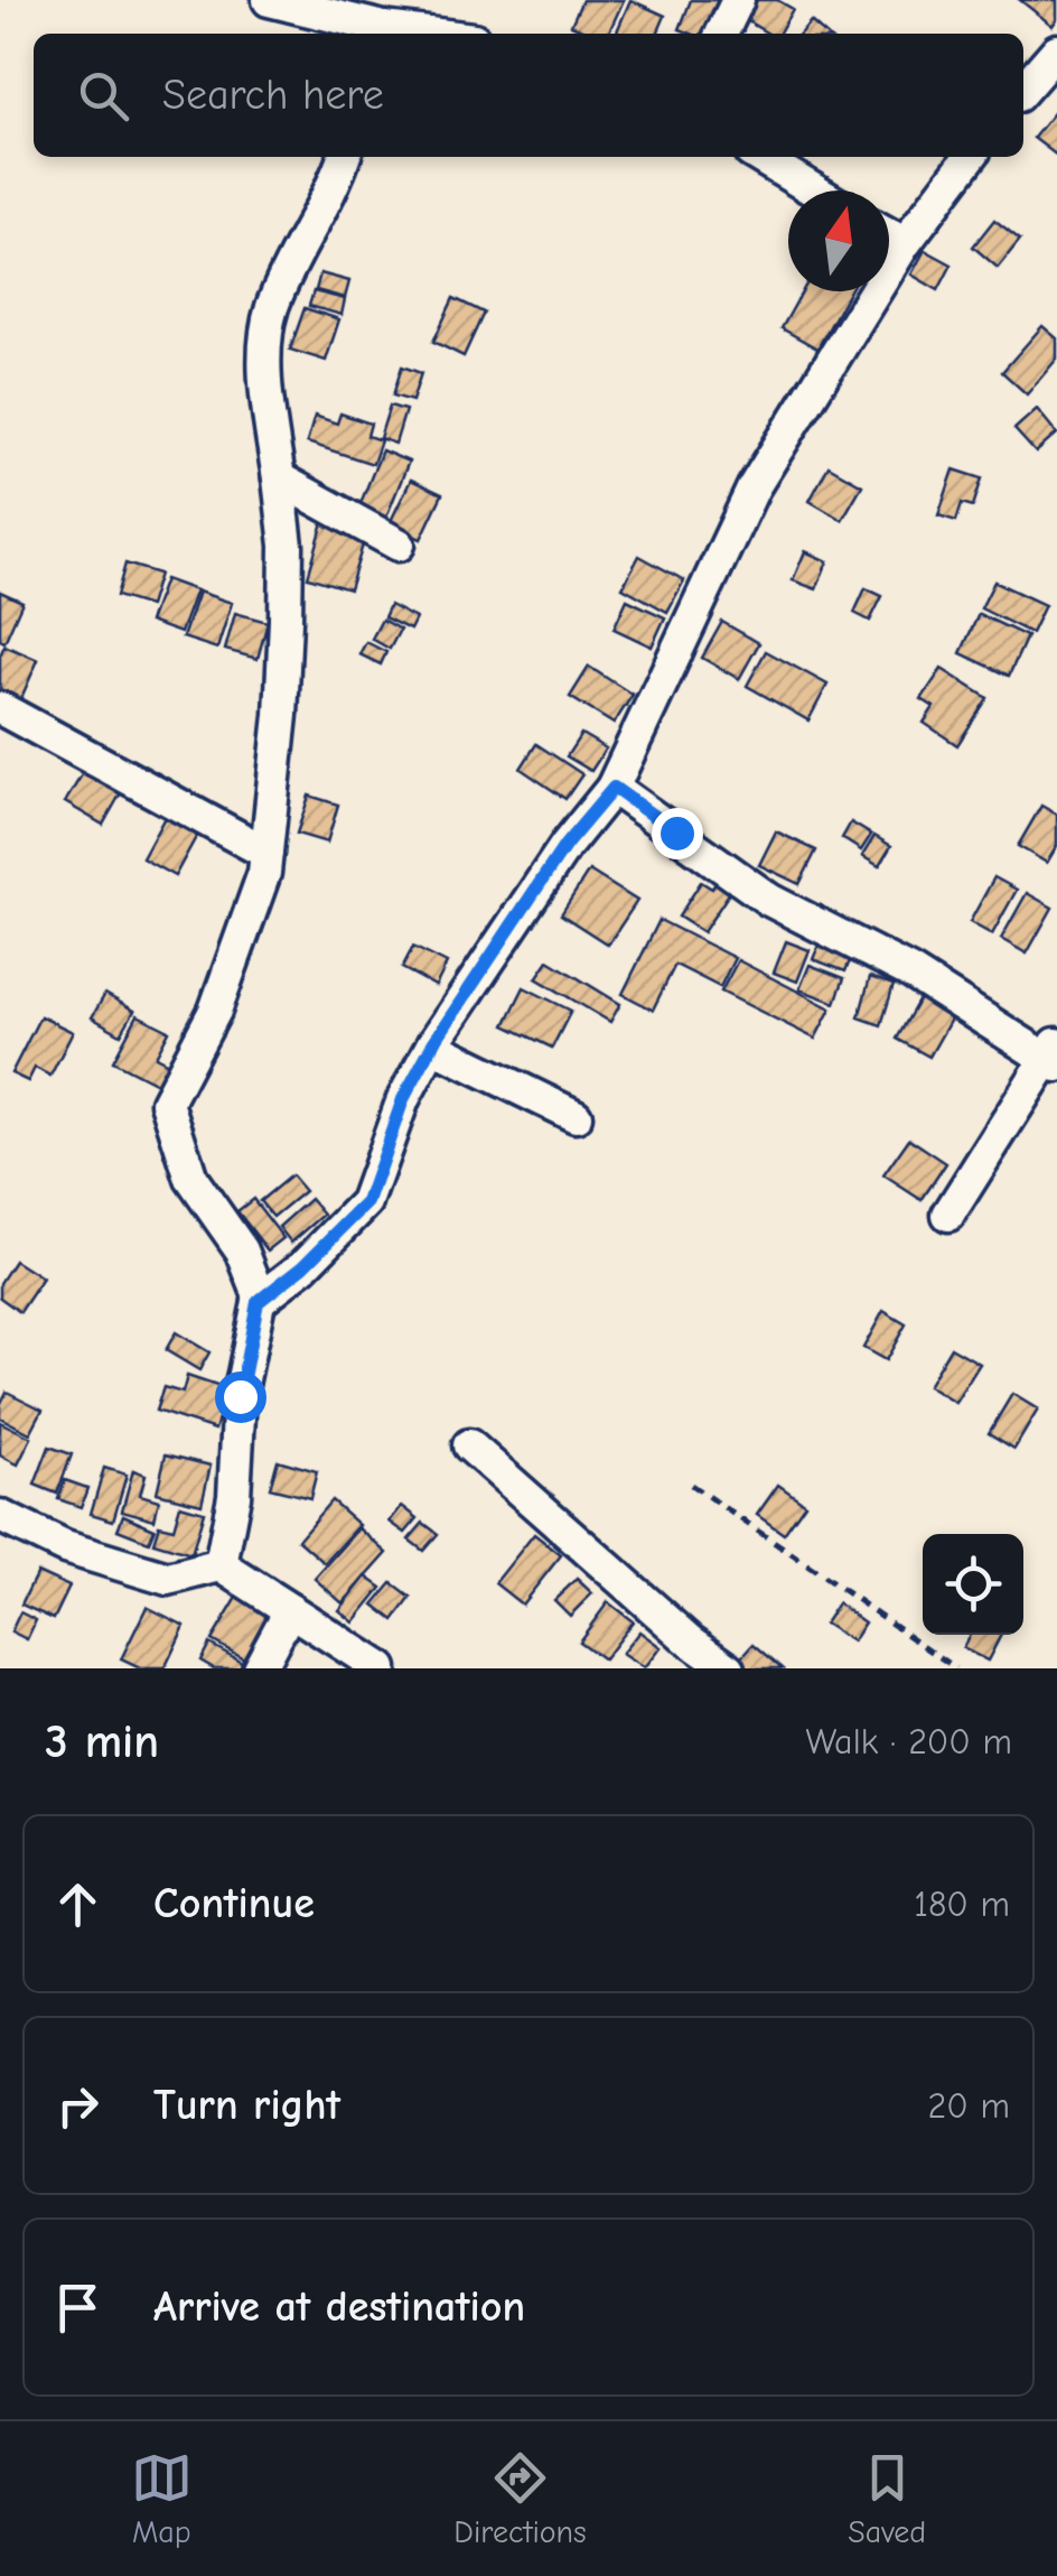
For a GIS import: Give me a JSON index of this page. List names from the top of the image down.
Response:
{
  "north": "top",
  "page": {
    "search": "Search here",
    "heading": ["3 min", "Walk · 200 m"],
    "list": [
      ["Continue", "180 m"],
      ["Turn right", "20 m"],
      "Arrive at destination"
    ],
    "nav": ["Map", "Directions", "Saved"]
  }
}
